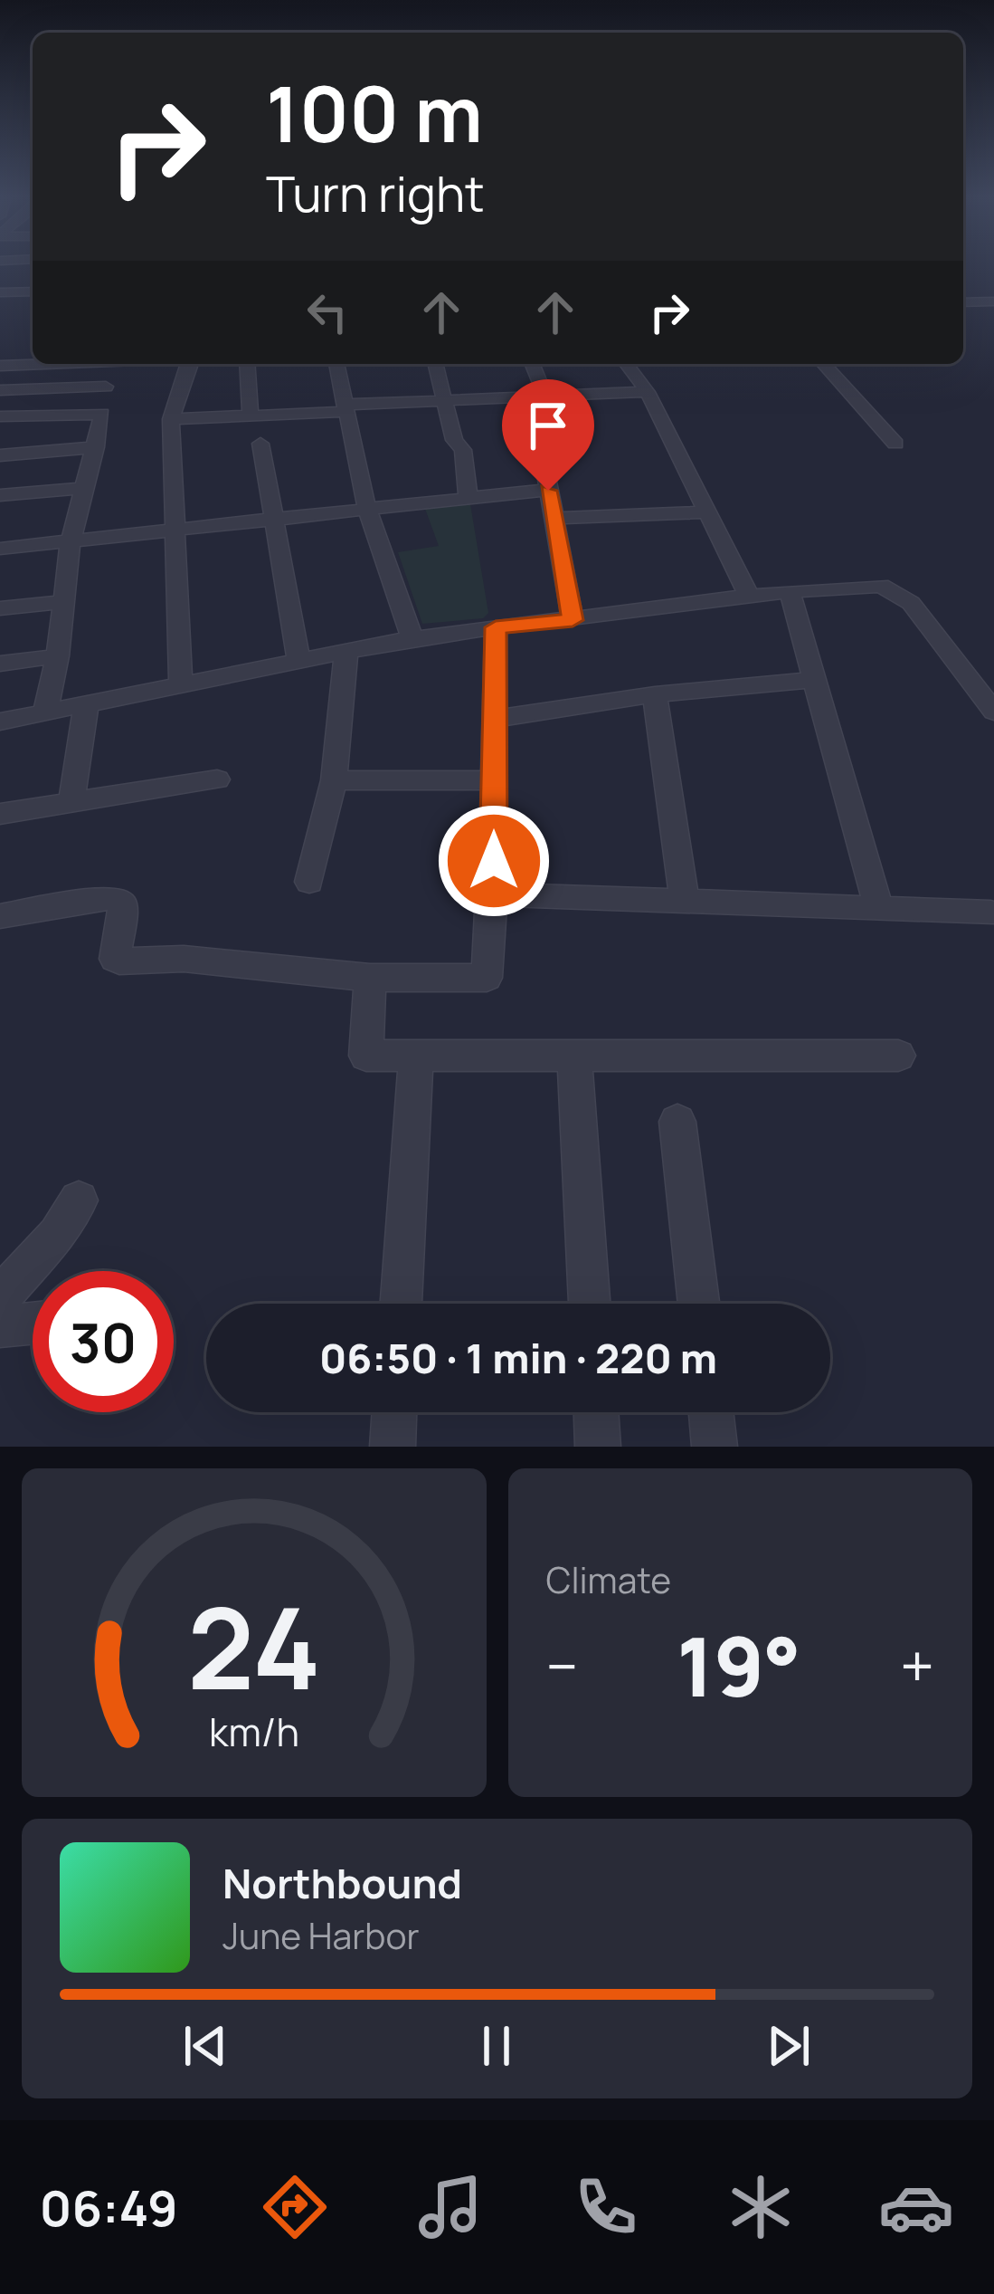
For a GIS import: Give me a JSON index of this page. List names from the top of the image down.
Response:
{
  "page": {
    "turn": ["100 m", "Turn right"],
    "limit": "30",
    "trip": "06:50 · 1 min · 220 m",
    "tile": "Climate",
    "heat": ["−", "19°", "+"],
    "song": ["Northbound", "June Harbor"],
    "tabs": "06:49",
    "gauge": ["24", "km/h"]
  }
}
